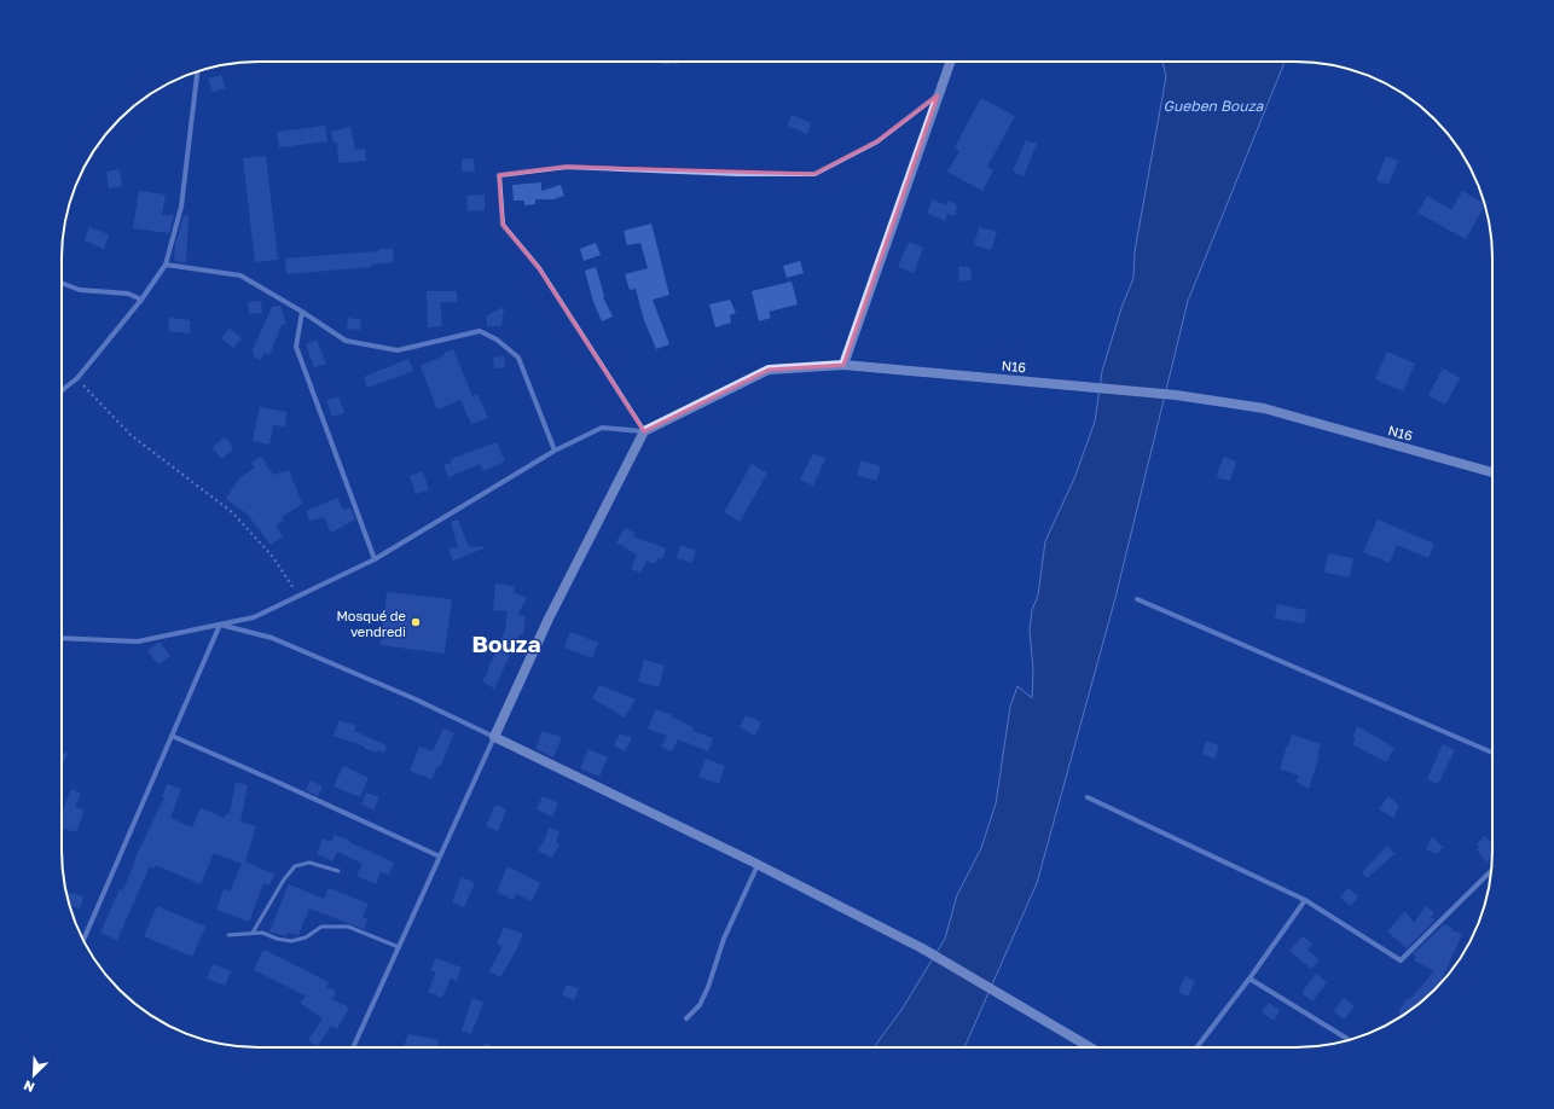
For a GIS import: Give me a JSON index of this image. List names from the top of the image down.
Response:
{
  "streets": {
    "street": ["N16"]
  },
  "districts": ["Bouza"],
  "water": ["Gueben Bouza"],
  "places": ["Mosqué de vendredi"],
  "north": "bottom left"
}
